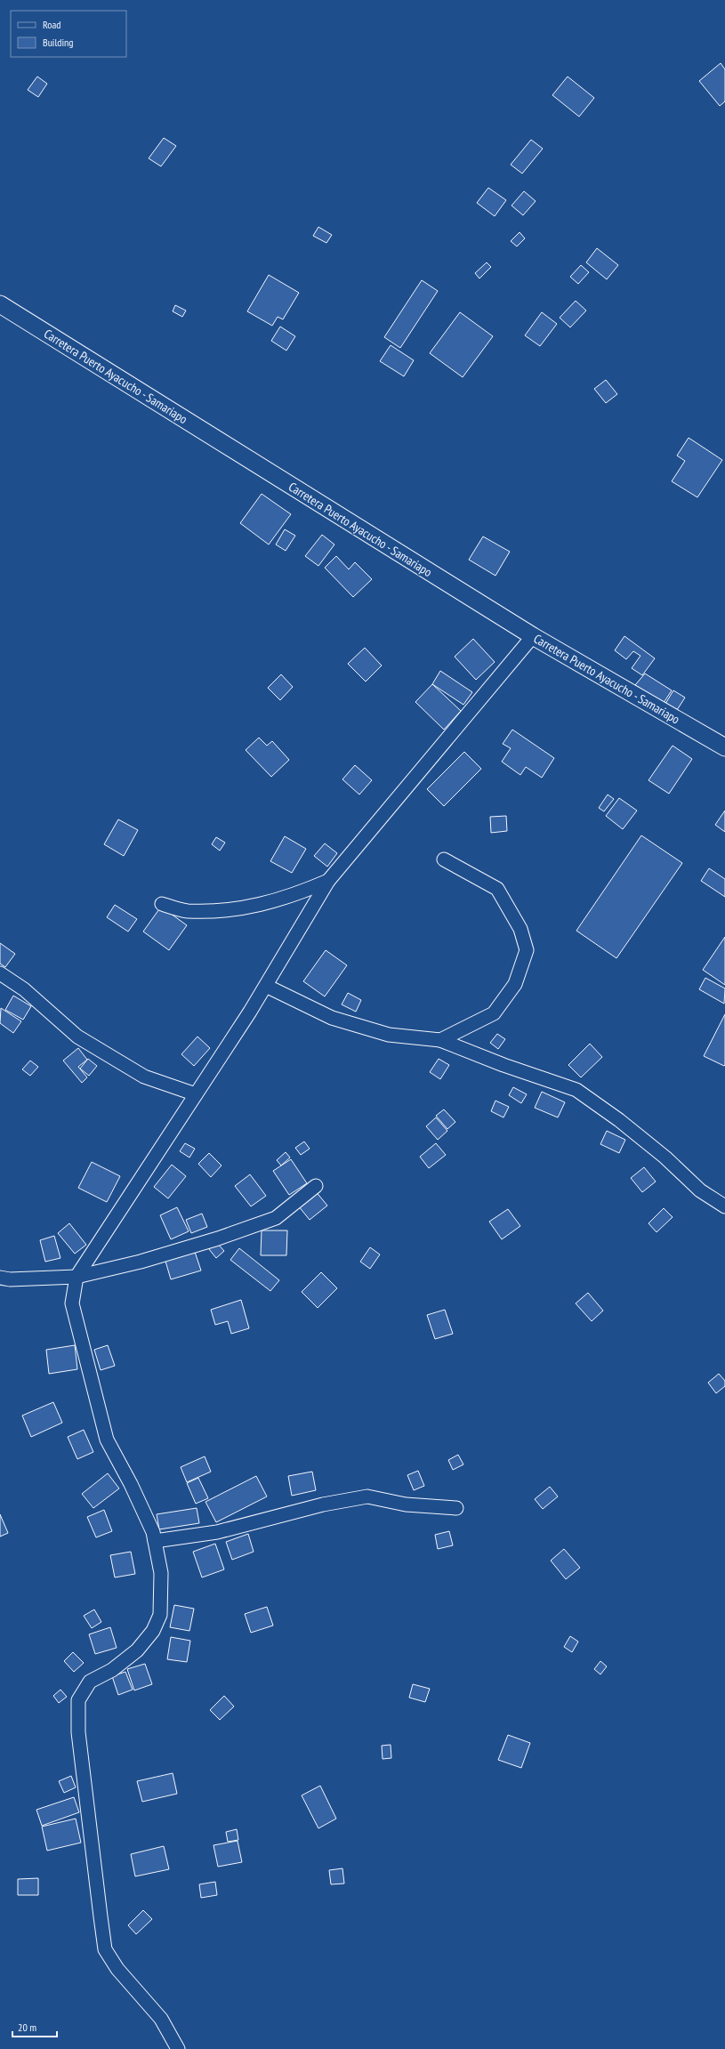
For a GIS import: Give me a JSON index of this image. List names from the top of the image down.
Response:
{
  "streets": {
    "street": ["Carretera Puerto Ayacucho - Samariapo"]
  },
  "legend": ["Road", "Building"],
  "scale_bar": "20 m"
}
